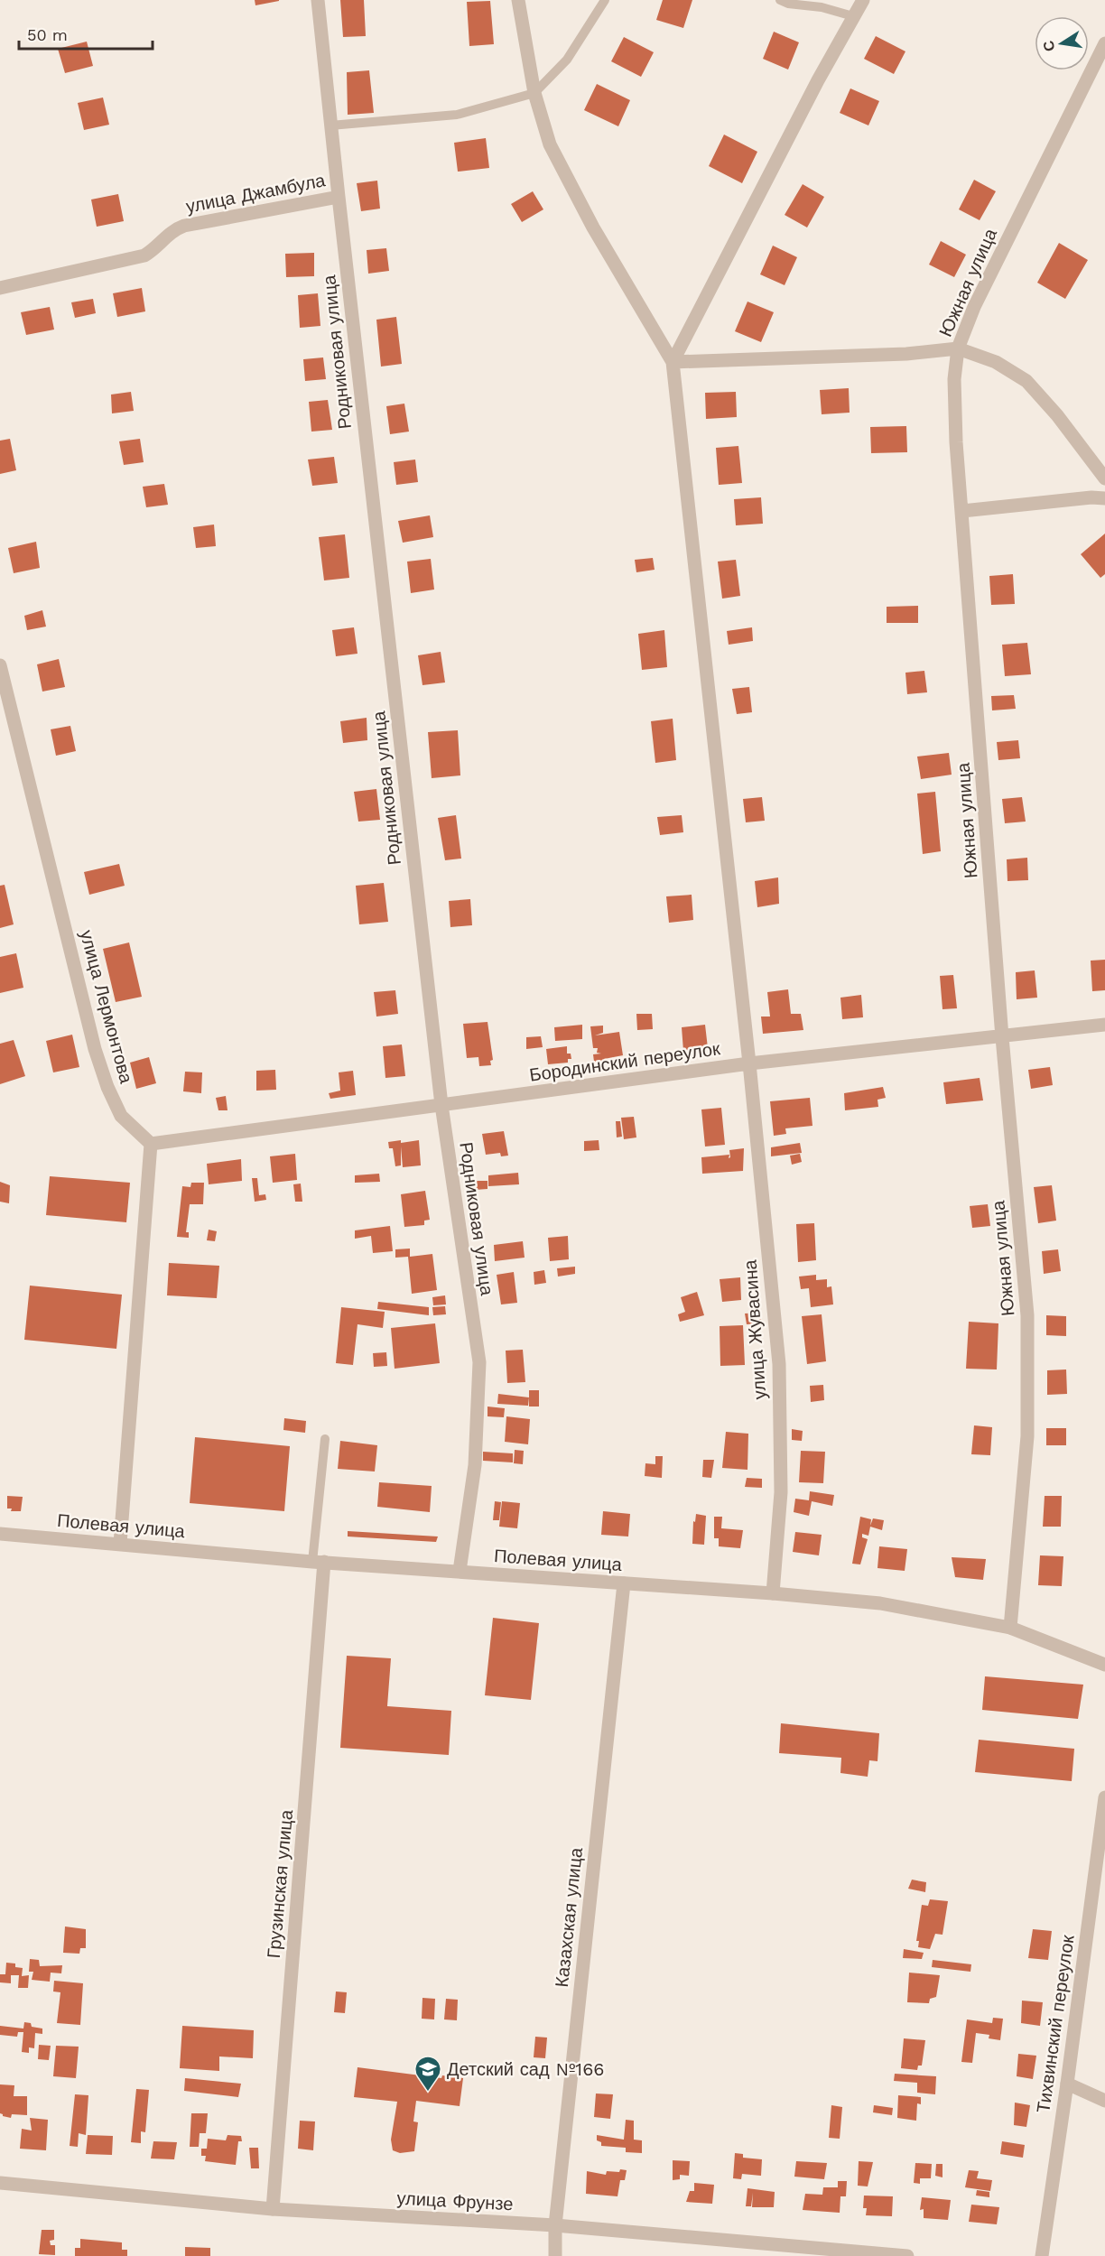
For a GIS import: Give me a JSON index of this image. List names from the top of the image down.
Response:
{
  "streets": {
    "street": [
      "улица Джамбула",
      "Южная улица",
      "Родниковая улица",
      "улица Лермонтова",
      "Бородинский переулок",
      "улица Жувасина",
      "Полевая улица",
      "Грузинская улица",
      "Казахская улица",
      "Тихвинский переулок",
      "улица Фрунзе"
    ]
  },
  "crossings": [
    ["улица Джамбула", "Родниковая улица"],
    ["Южная улица", "Бородинский переулок"],
    ["Южная улица", "Полевая улица"],
    ["Родниковая улица", "Бородинский переулок"],
    ["Родниковая улица", "Полевая улица"],
    ["улица Лермонтова", "Бородинский переулок"],
    ["Бородинский переулок", "улица Жувасина"],
    ["улица Жувасина", "Полевая улица"],
    ["Полевая улица", "Грузинская улица"],
    ["Полевая улица", "Казахская улица"],
    ["Грузинская улица", "улица Фрунзе"],
    ["Казахская улица", "улица Фрунзе"]
  ],
  "places": {
    "school or university": ["Детский сад №166"]
  },
  "scale_bar": "50 m",
  "north": "left"
}
